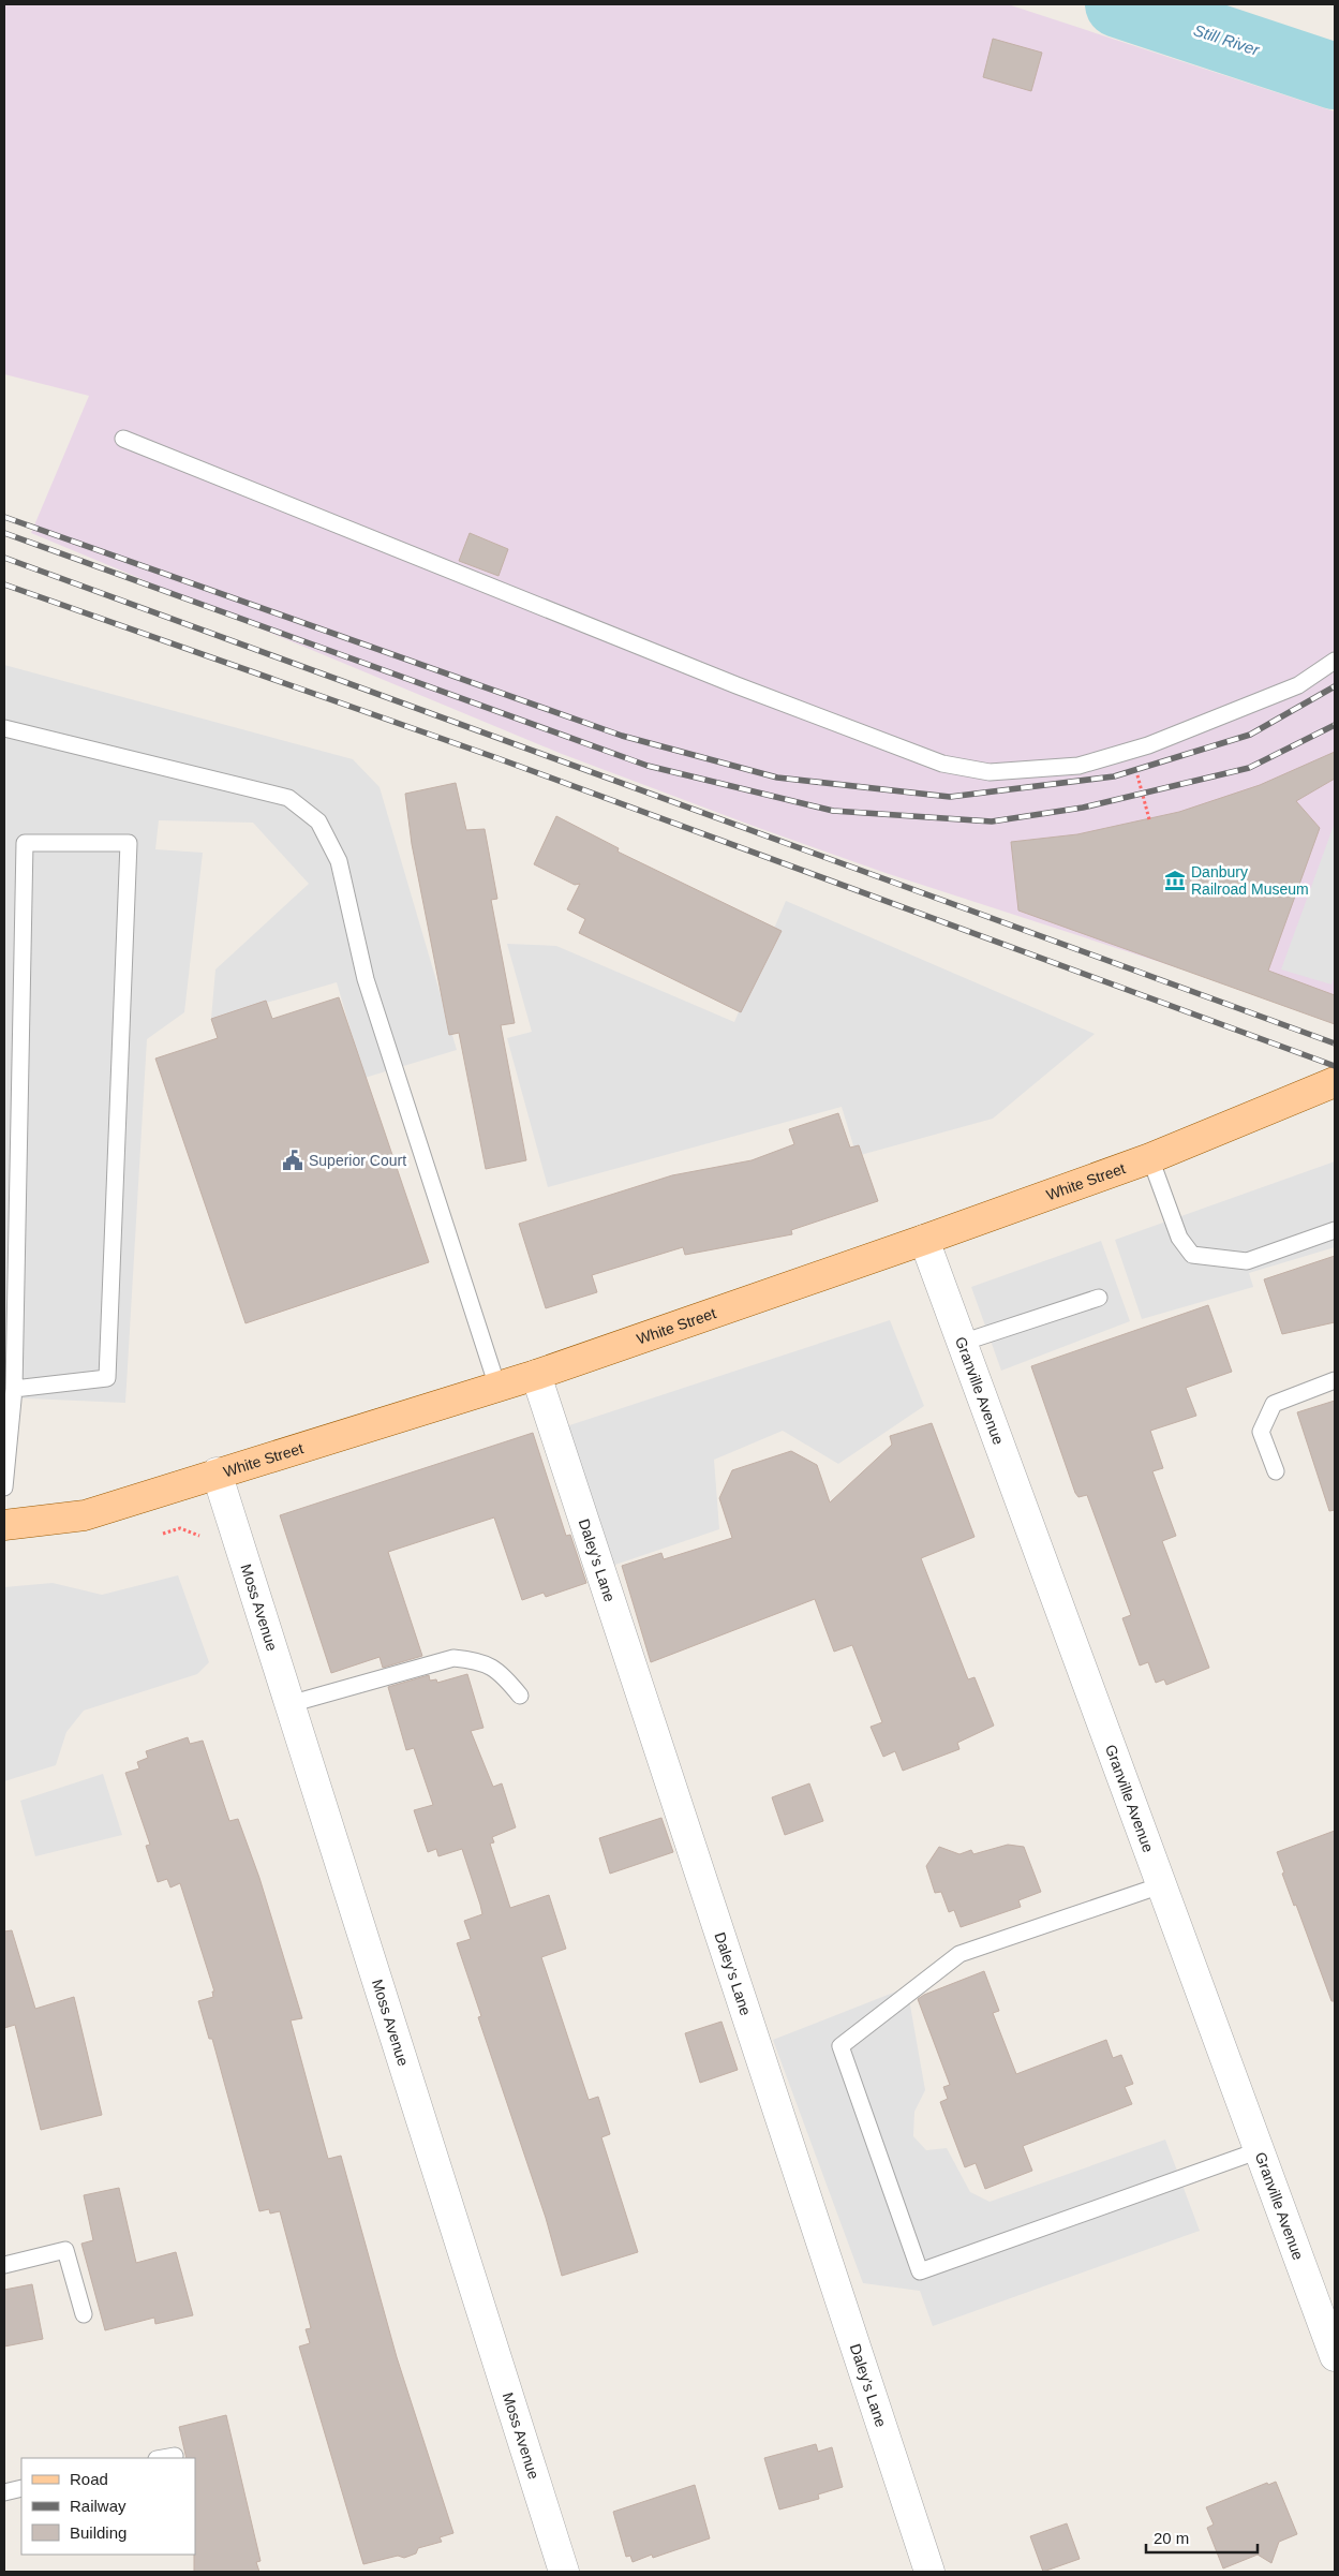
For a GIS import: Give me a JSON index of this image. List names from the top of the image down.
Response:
{
  "streets": {
    "main road": ["White Street"],
    "street": ["Granville Avenue", "Daley's Lane", "Moss Avenue"]
  },
  "crossings": [
    ["White Street", "Granville Avenue"],
    ["White Street", "Daley's Lane"],
    ["White Street", "Moss Avenue"]
  ],
  "water": ["Still River"],
  "places": {
    "museum": ["Danbury Railroad Museum"],
    "public building": ["Superior Court"]
  },
  "legend": ["Road", "Railway", "Building"],
  "scale_bar": "20 m"
}
